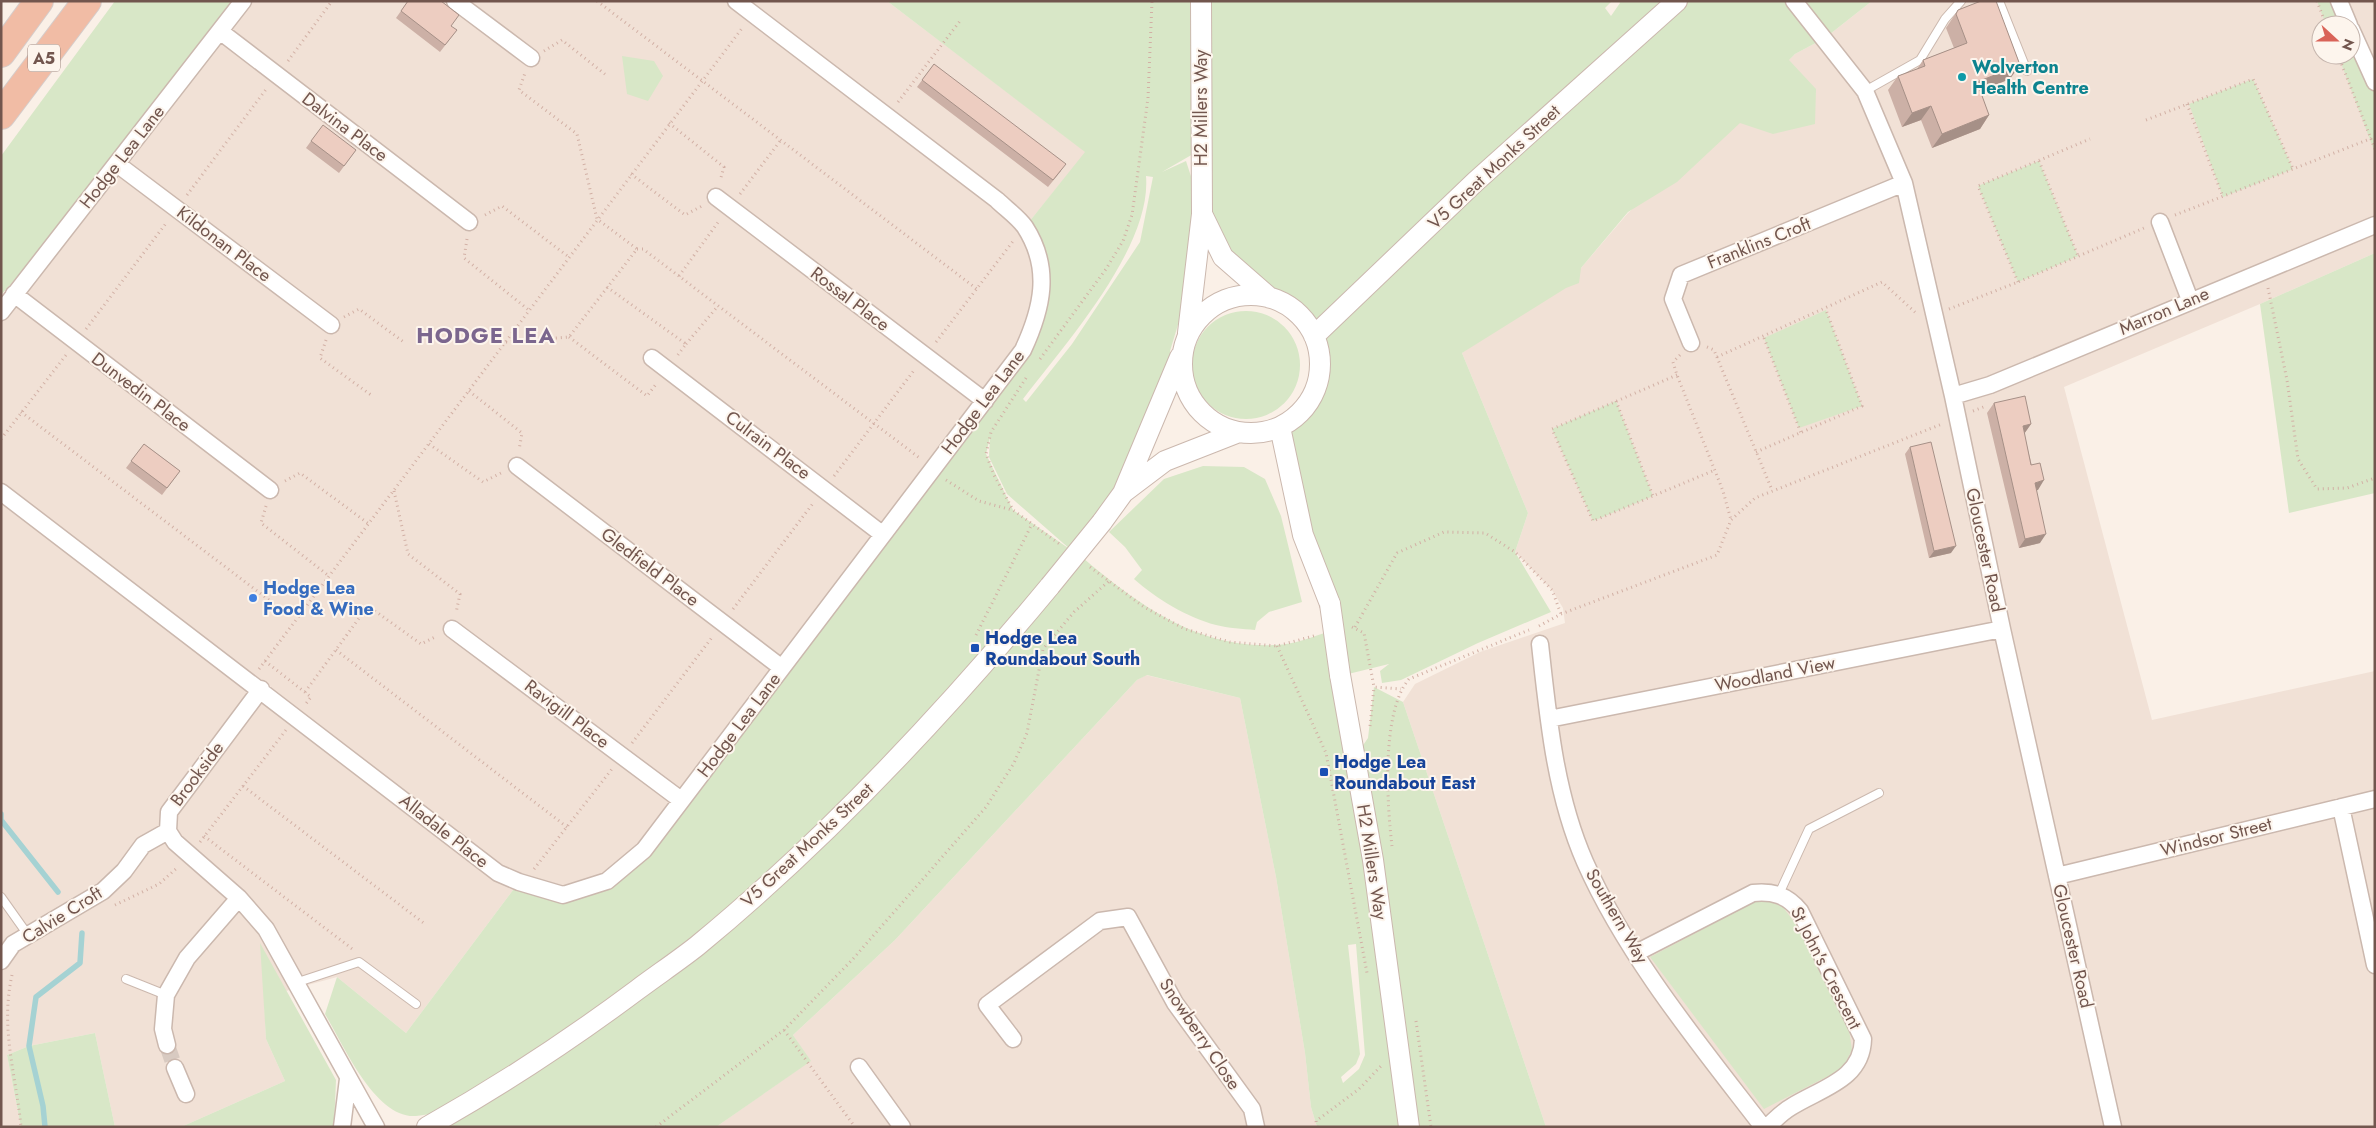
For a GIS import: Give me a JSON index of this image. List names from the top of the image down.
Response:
{
  "streets": {
    "highway": ["A5"],
    "street": [
      "H2 Millers Way",
      "Dalvina Place",
      "Hodge Lea Lane",
      "V5 Great Monks Street",
      "Franklins Croft",
      "Kildonan Place",
      "Rossal Place",
      "Marron Lane",
      "Dunvedin Place",
      "Culrain Place",
      "Gloucester Road",
      "Gledfield Place",
      "Woodland View",
      "Ravigill Place",
      "Brookside",
      "Alladale Place",
      "Windsor Street",
      "Calvie Croft",
      "Southern Way",
      "St John's Crescent",
      "Snowberry Close"
    ]
  },
  "crossings": [
    ["H2 Millers Way", "V5 Great Monks Street"],
    ["Dalvina Place", "Hodge Lea Lane"],
    ["Hodge Lea Lane", "Kildonan Place"],
    ["Hodge Lea Lane", "Rossal Place"],
    ["Hodge Lea Lane", "Dunvedin Place"],
    ["Hodge Lea Lane", "Culrain Place"],
    ["Hodge Lea Lane", "Gledfield Place"],
    ["Hodge Lea Lane", "Ravigill Place"],
    ["Hodge Lea Lane", "Alladale Place"],
    ["Franklins Croft", "Gloucester Road"],
    ["Marron Lane", "Gloucester Road"],
    ["Gloucester Road", "Woodland View"],
    ["Gloucester Road", "Windsor Street"],
    ["Woodland View", "Southern Way"],
    ["Brookside", "Alladale Place"],
    ["Brookside", "Calvie Croft"],
    ["Southern Way", "St John's Crescent"]
  ],
  "districts": ["HODGE LEA"],
  "places": {
    "other": ["Wolverton Health Centre", "Hodge Lea Food & Wine"],
    "transit": ["Hodge Lea Roundabout South", "Hodge Lea Roundabout East"]
  },
  "north": "right"
}
